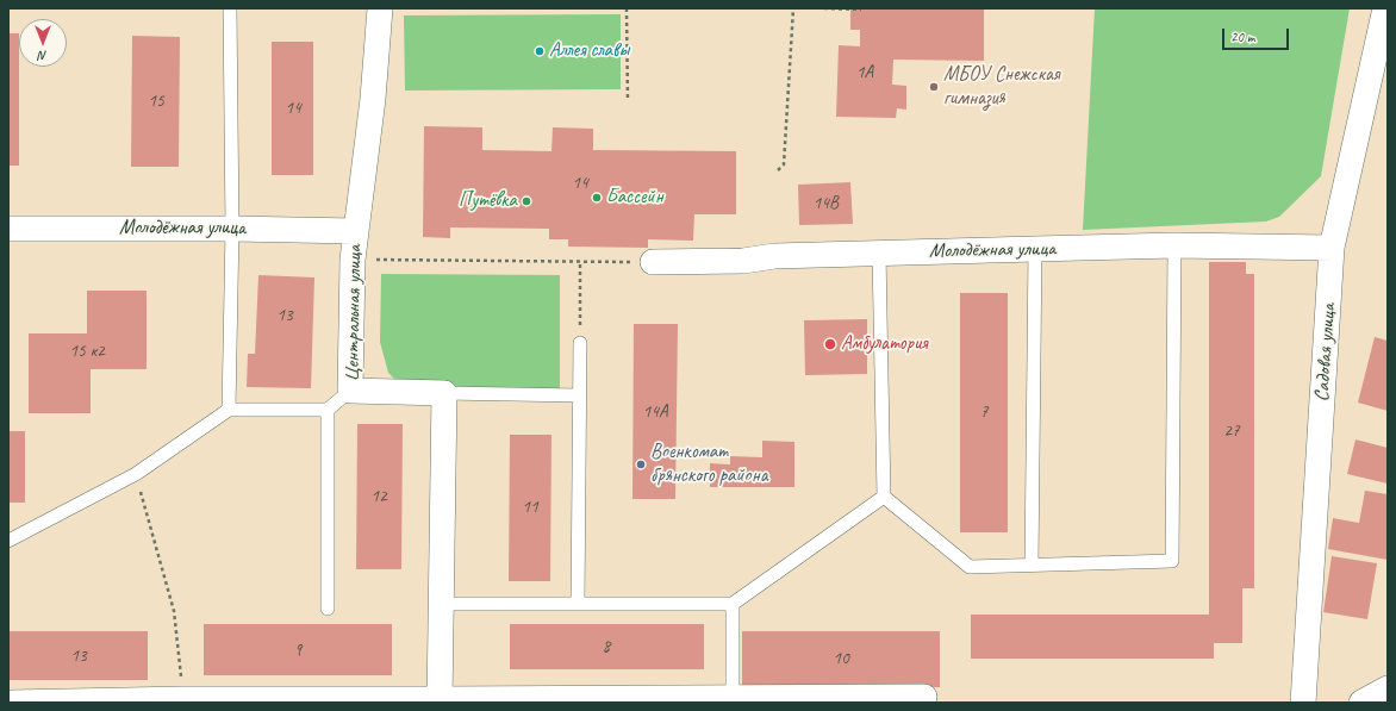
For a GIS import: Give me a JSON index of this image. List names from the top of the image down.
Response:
{
  "streets": {
    "street": ["Молодёжная улица", "Центральная улица", "Садовая улица"]
  },
  "crossings": [
    ["Молодёжная улица", "Центральная улица"],
    ["Молодёжная улица", "Садовая улица"]
  ],
  "places": [
    "Аллея славы",
    "МБОУ Снежская гимназия",
    "Бассейн",
    "Путёвка",
    "Амбулатория",
    "Военкомат брянского района"
  ],
  "house_numbers": [
    "1А",
    "15",
    "14",
    "14",
    "14В",
    "13",
    "15 к2",
    "14А",
    "7",
    "27",
    "12",
    "11",
    "8",
    "9",
    "13",
    "10"
  ],
  "scale_bar": "20 m",
  "north": "bottom"
}
